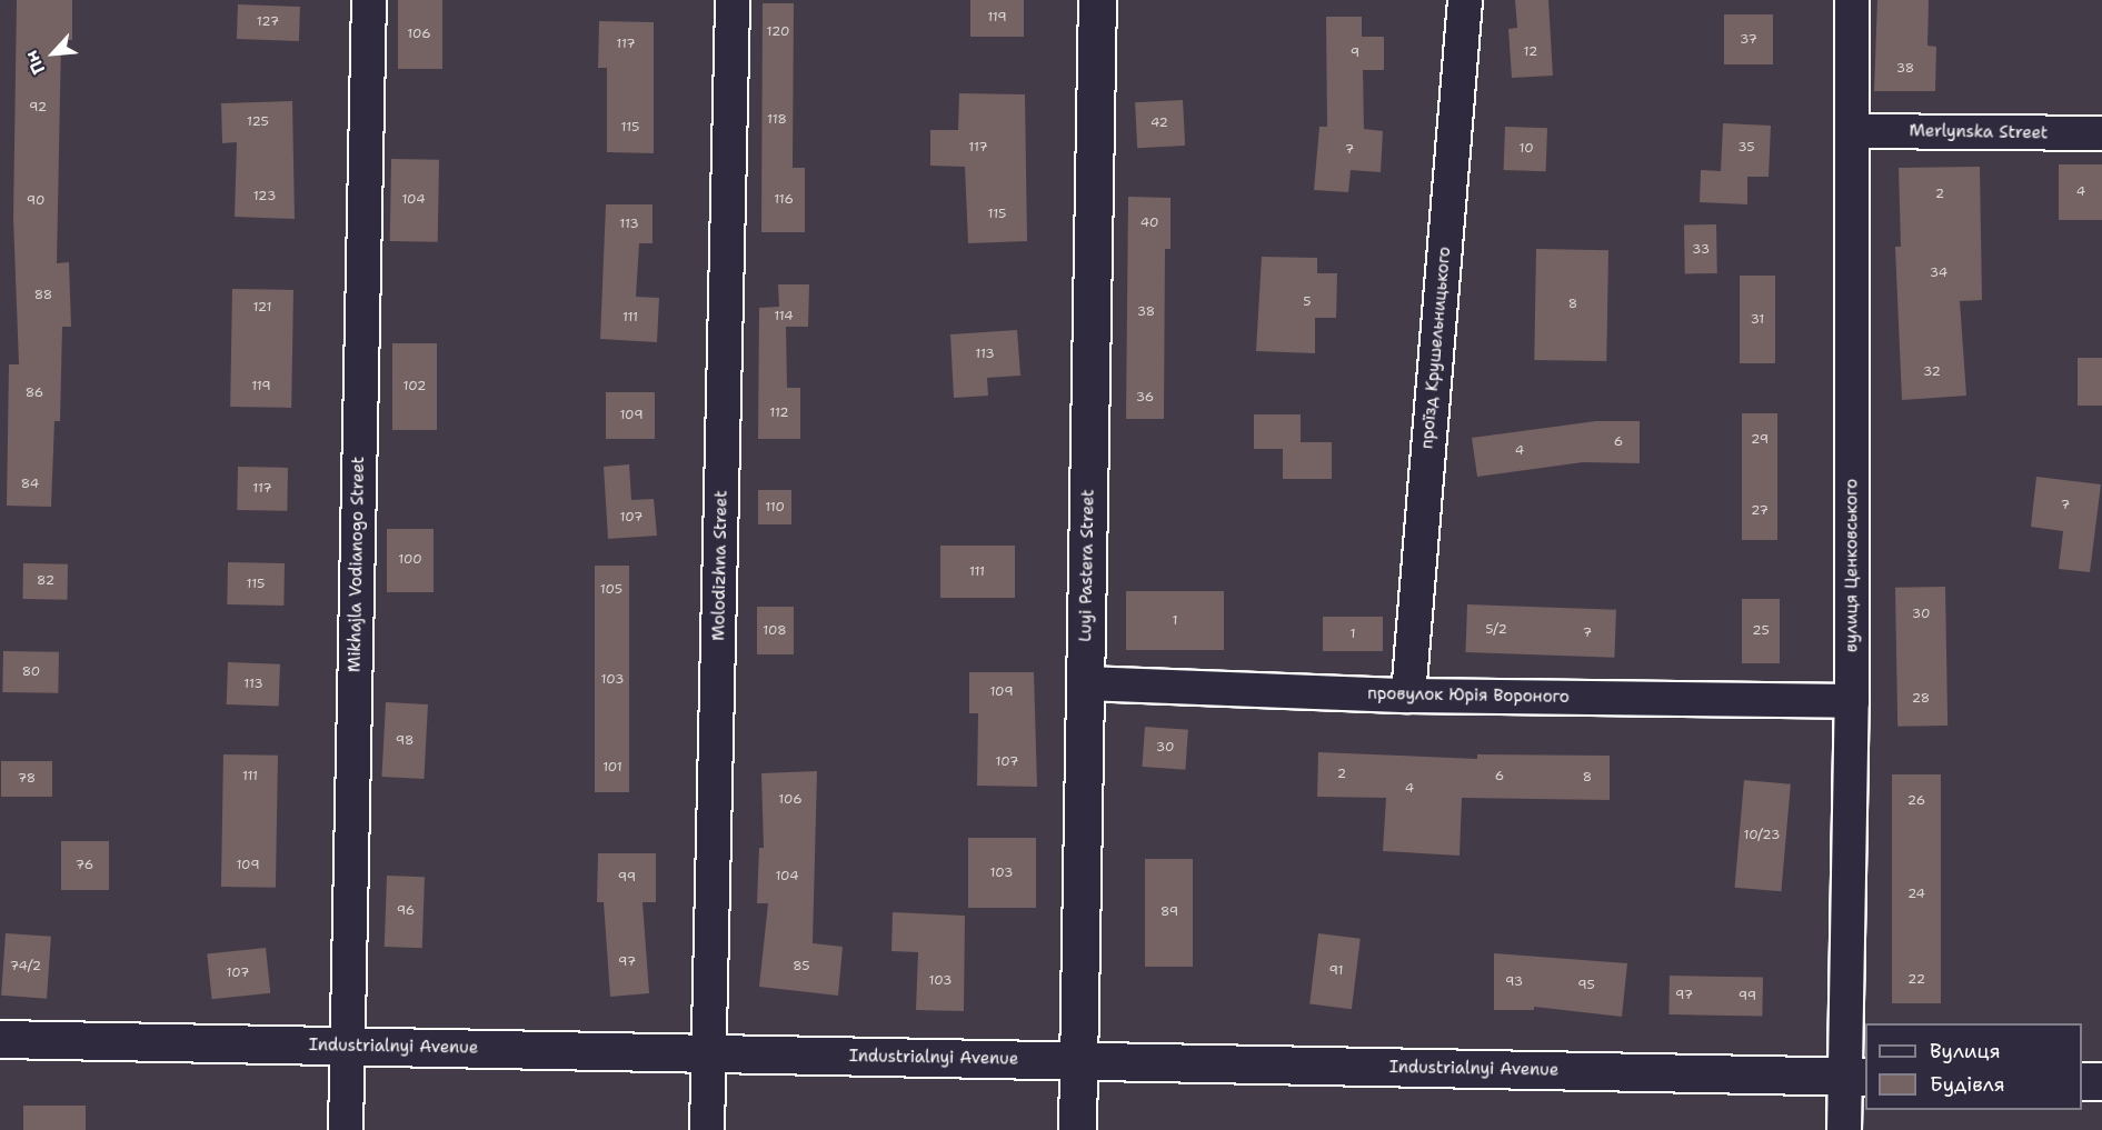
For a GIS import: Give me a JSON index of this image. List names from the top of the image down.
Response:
{
  "streets": {
    "street": [
      "Merlynska Street",
      "проїзд Крушельницького",
      "Mikhajla Vodianogo Street",
      "Molodizhna Street",
      "Luyi Pastera Street",
      "вулиця Ценковського",
      "провулок Юрія Вороного",
      "Industrialnyi Avenue"
    ]
  },
  "crossings": [
    ["Merlynska Street", "вулиця Ценковського"],
    ["проїзд Крушельницького", "провулок Юрія Вороного"],
    ["Mikhajla Vodianogo Street", "Industrialnyi Avenue"],
    ["Molodizhna Street", "Industrialnyi Avenue"],
    ["Luyi Pastera Street", "провулок Юрія Вороного"],
    ["Luyi Pastera Street", "Industrialnyi Avenue"],
    ["вулиця Ценковського", "провулок Юрія Вороного"],
    ["вулиця Ценковського", "Industrialnyi Avenue"]
  ],
  "house_numbers": [
    "119",
    "127",
    "120",
    "106",
    "37",
    "117",
    "12",
    "9",
    "38",
    "92",
    "118",
    "125",
    "42",
    "115",
    "117",
    "35",
    "10",
    "7",
    "4",
    "2",
    "123",
    "104",
    "116",
    "90",
    "115",
    "40",
    "113",
    "33",
    "34",
    "88",
    "5",
    "8",
    "121",
    "38",
    "114",
    "111",
    "31",
    "113",
    "32",
    "119",
    "102",
    "86",
    "36",
    "112",
    "109",
    "29",
    "6",
    "4",
    "84",
    "117",
    "7",
    "110",
    "27",
    "107",
    "100",
    "111",
    "82",
    "115",
    "105",
    "30",
    "1",
    "5/2",
    "108",
    "25",
    "7",
    "1",
    "80",
    "103",
    "113",
    "109",
    "28",
    "98",
    "30",
    "107",
    "101",
    "2",
    "111",
    "6",
    "8",
    "78",
    "4",
    "106",
    "26",
    "10/23",
    "76",
    "109",
    "103",
    "104",
    "99",
    "24",
    "96",
    "89",
    "97",
    "74/2",
    "85",
    "91",
    "107",
    "22",
    "103",
    "93",
    "95",
    "97",
    "99"
  ],
  "legend": ["Вулиця", "Будівля"],
  "north": "bottom left"
}
